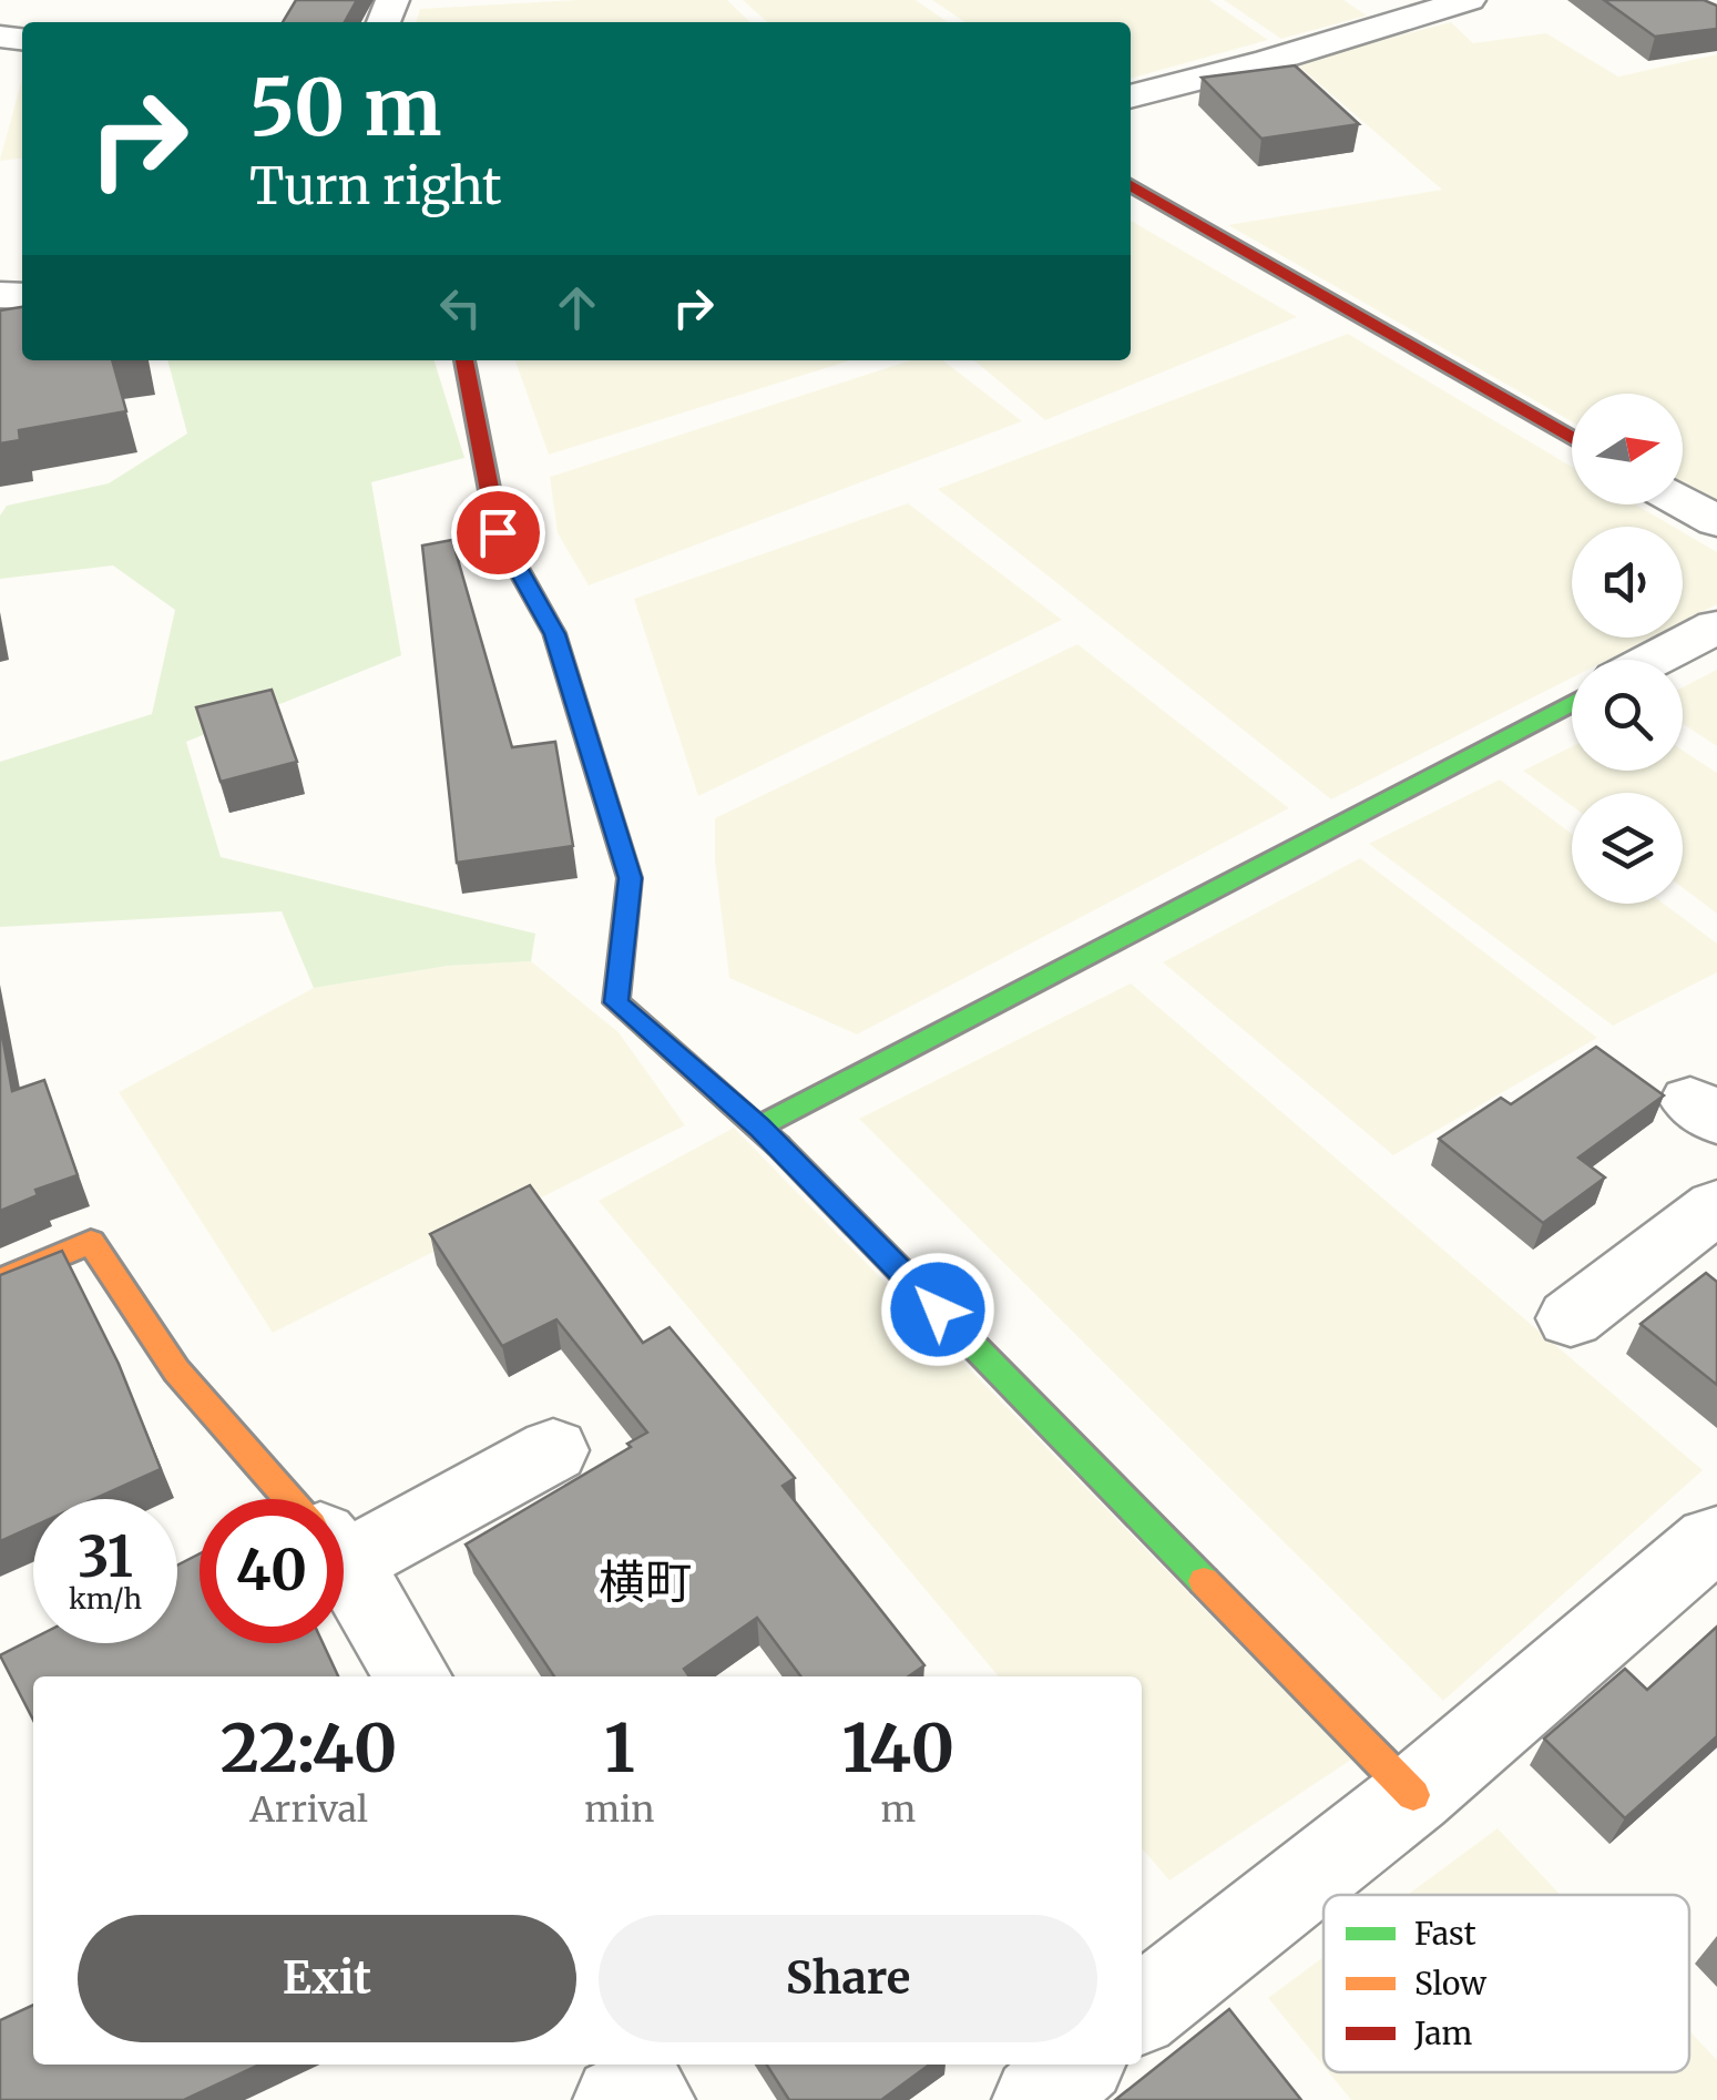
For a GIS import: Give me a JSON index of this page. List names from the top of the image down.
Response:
{
  "districts": ["横町"],
  "legend": ["Fast", "Slow", "Jam"],
  "north": "right",
  "page": {
    "turn": ["50 m", "Turn right"],
    "speed": "31 km/h",
    "limit": "40",
    "eta": [
      "22:40",
      "Arrival",
      "1",
      "min",
      "140",
      "m"
    ],
    "buttons": ["Exit", "Share"]
  }
}
